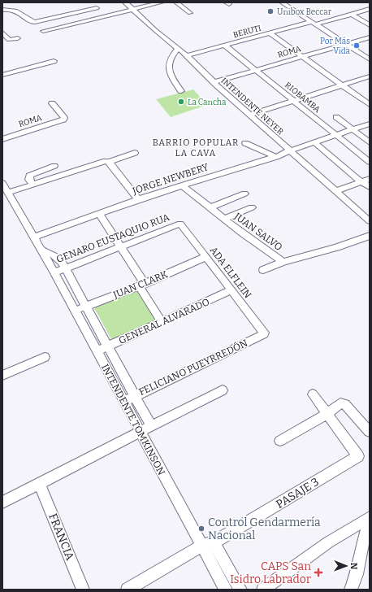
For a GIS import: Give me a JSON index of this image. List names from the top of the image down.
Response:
{
  "streets": {
    "street": [
      "BERUTI",
      "ROMA",
      "RIOBAMBA",
      "INTENDENTE NEYER",
      "JORGE NEWBERY",
      "JUAN SALVO",
      "GENARO EUSTAQUIO RUA",
      "ADA ELFLEIN",
      "JUAN CLARK",
      "GENERAL ALVARADO",
      "FELICIANO PUEYRREDÓN",
      "INTENDENTE TOMKINSON",
      "PASAJE 3",
      "FRANCIA"
    ]
  },
  "crossings": [
    ["BERUTI", "RIOBAMBA"],
    ["BERUTI", "INTENDENTE NEYER"],
    ["ROMA", "RIOBAMBA"],
    ["ROMA", "INTENDENTE NEYER"],
    ["RIOBAMBA", "JORGE NEWBERY"],
    ["INTENDENTE NEYER", "JORGE NEWBERY"],
    ["JORGE NEWBERY", "JUAN SALVO"],
    ["JORGE NEWBERY", "INTENDENTE TOMKINSON"],
    ["GENARO EUSTAQUIO RUA", "ADA ELFLEIN"],
    ["GENARO EUSTAQUIO RUA", "INTENDENTE TOMKINSON"],
    ["ADA ELFLEIN", "JUAN CLARK"],
    ["ADA ELFLEIN", "GENERAL ALVARADO"],
    ["ADA ELFLEIN", "FELICIANO PUEYRREDÓN"],
    ["JUAN CLARK", "INTENDENTE TOMKINSON"],
    ["GENERAL ALVARADO", "INTENDENTE TOMKINSON"],
    ["FELICIANO PUEYRREDÓN", "INTENDENTE TOMKINSON"],
    ["INTENDENTE TOMKINSON", "PASAJE 3"]
  ],
  "districts": ["BARRIO POPULAR LA CAVA"],
  "places": {
    "other": [
      "Unibox Beccar",
      "Por Más Vida",
      "La Cancha",
      "Control Gendarmería Nacional"
    ],
    "health": ["CAPS San Isidro Labrador"]
  },
  "north": "right"
}
